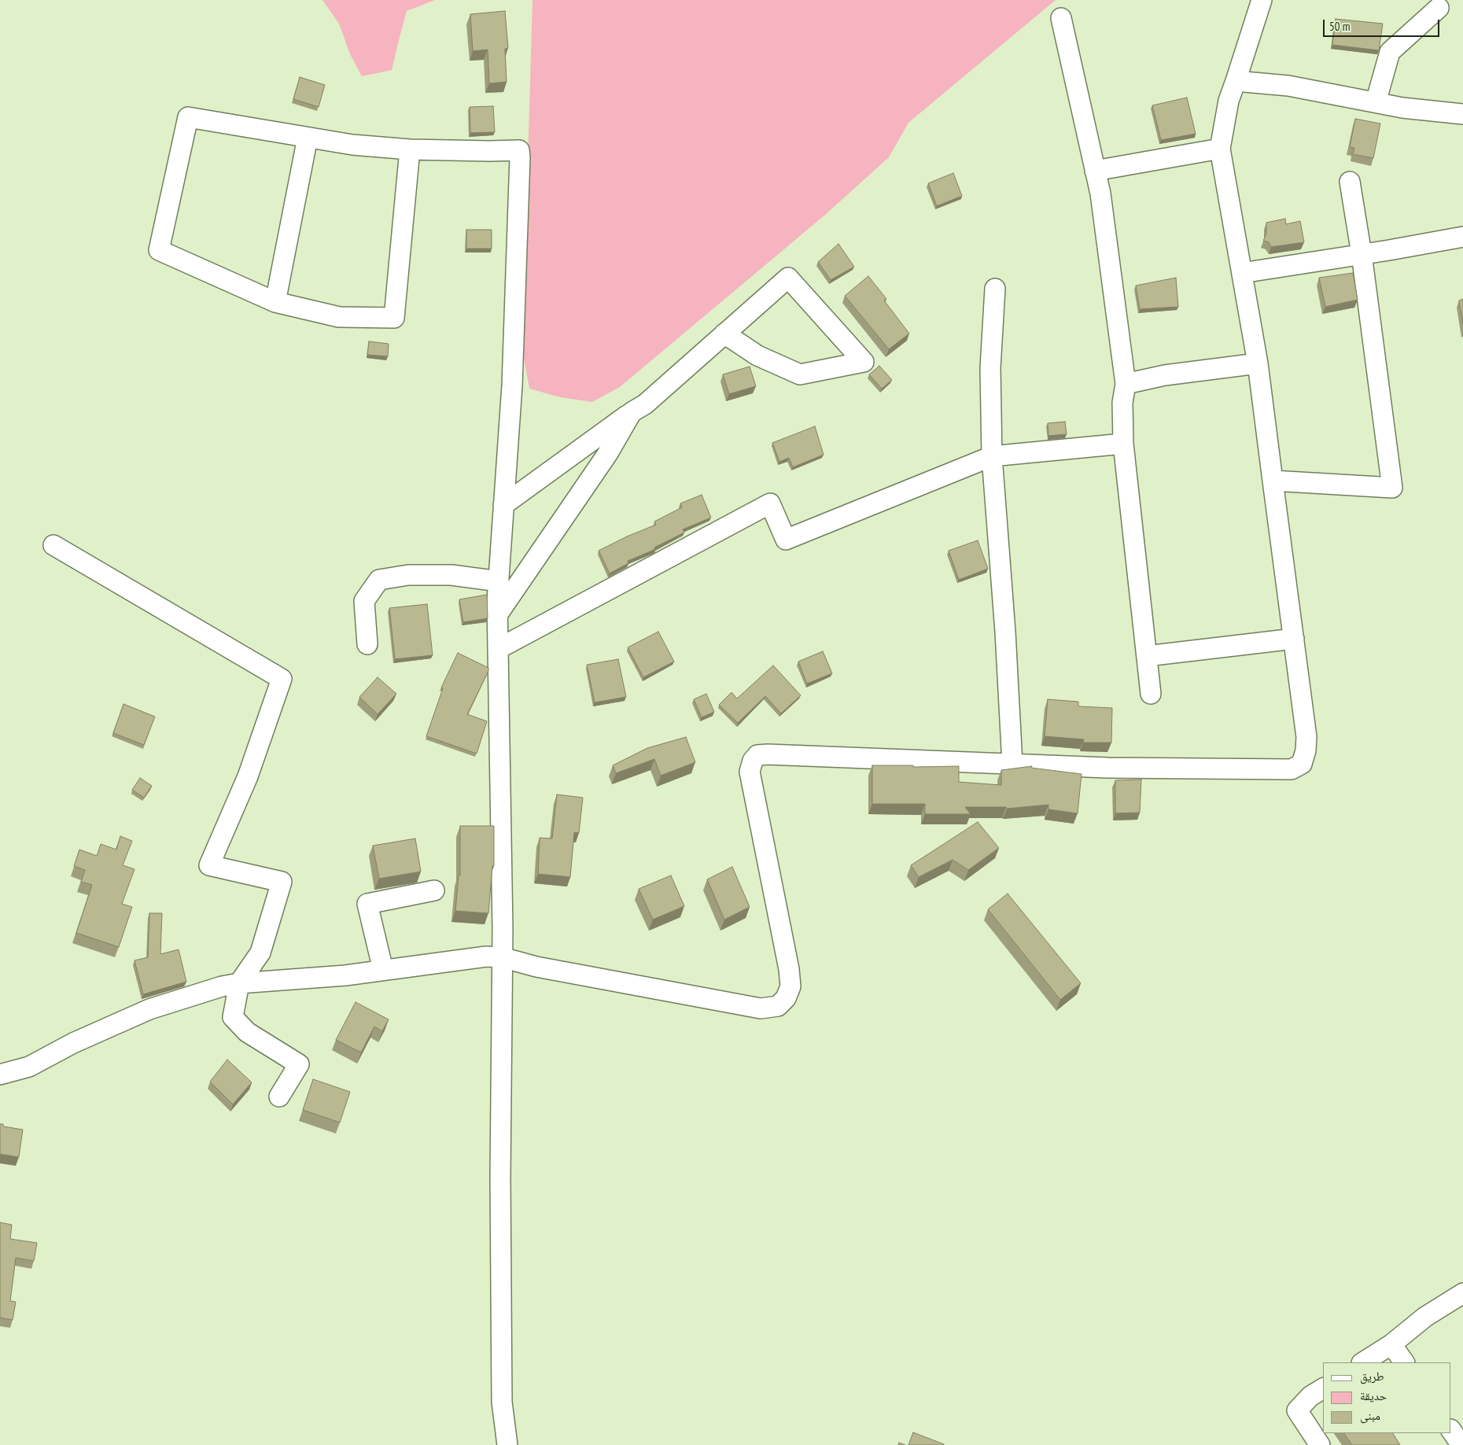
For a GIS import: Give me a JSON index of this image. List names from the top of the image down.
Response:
{
  "legend": ["طريق", "حديقة", "مبنى"],
  "scale_bar": "50 m"
}
